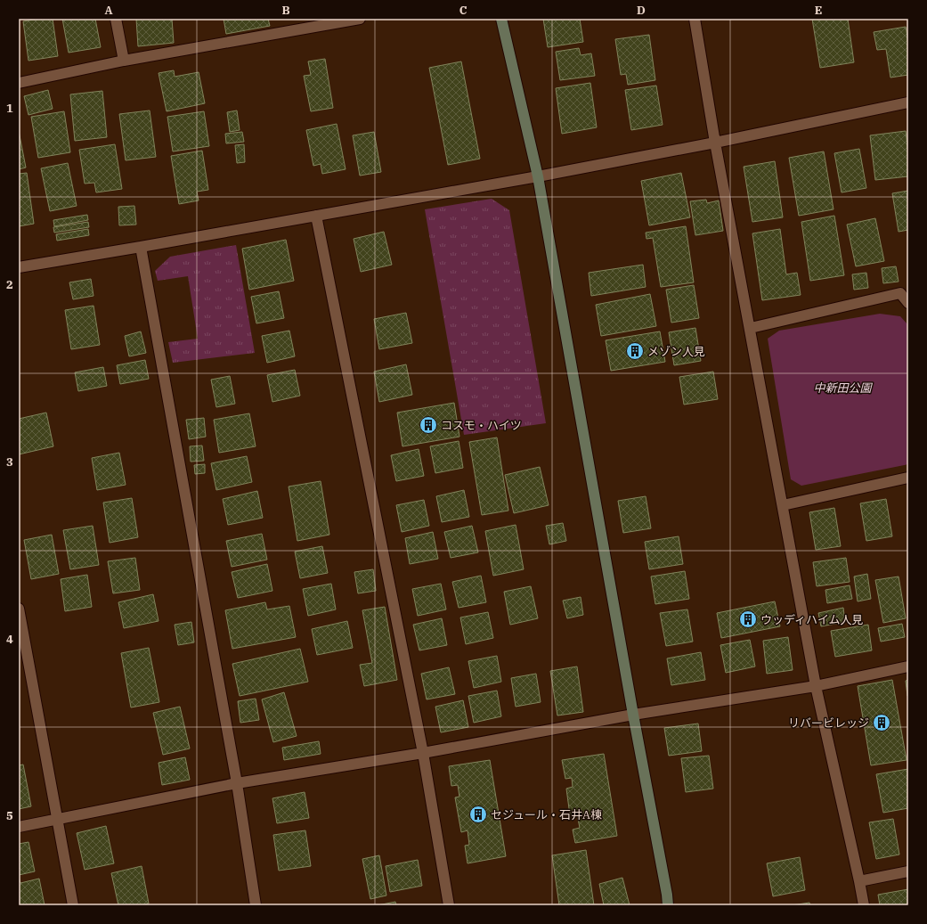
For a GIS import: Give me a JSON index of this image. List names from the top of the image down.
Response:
{
  "parks": ["中新田公園"],
  "places": {
    "building": [
      "メゾン人見",
      "コスモ・ハイツ",
      "ウッディハイム人見",
      "リバービレッジ",
      "セジュール・石井A棟"
    ]
  },
  "grid": {
    "columns": [
      "A",
      "B",
      "C",
      "D",
      "E"
    ],
    "rows": [
      "1",
      "2",
      "3",
      "4",
      "5"
    ]
  }
}
